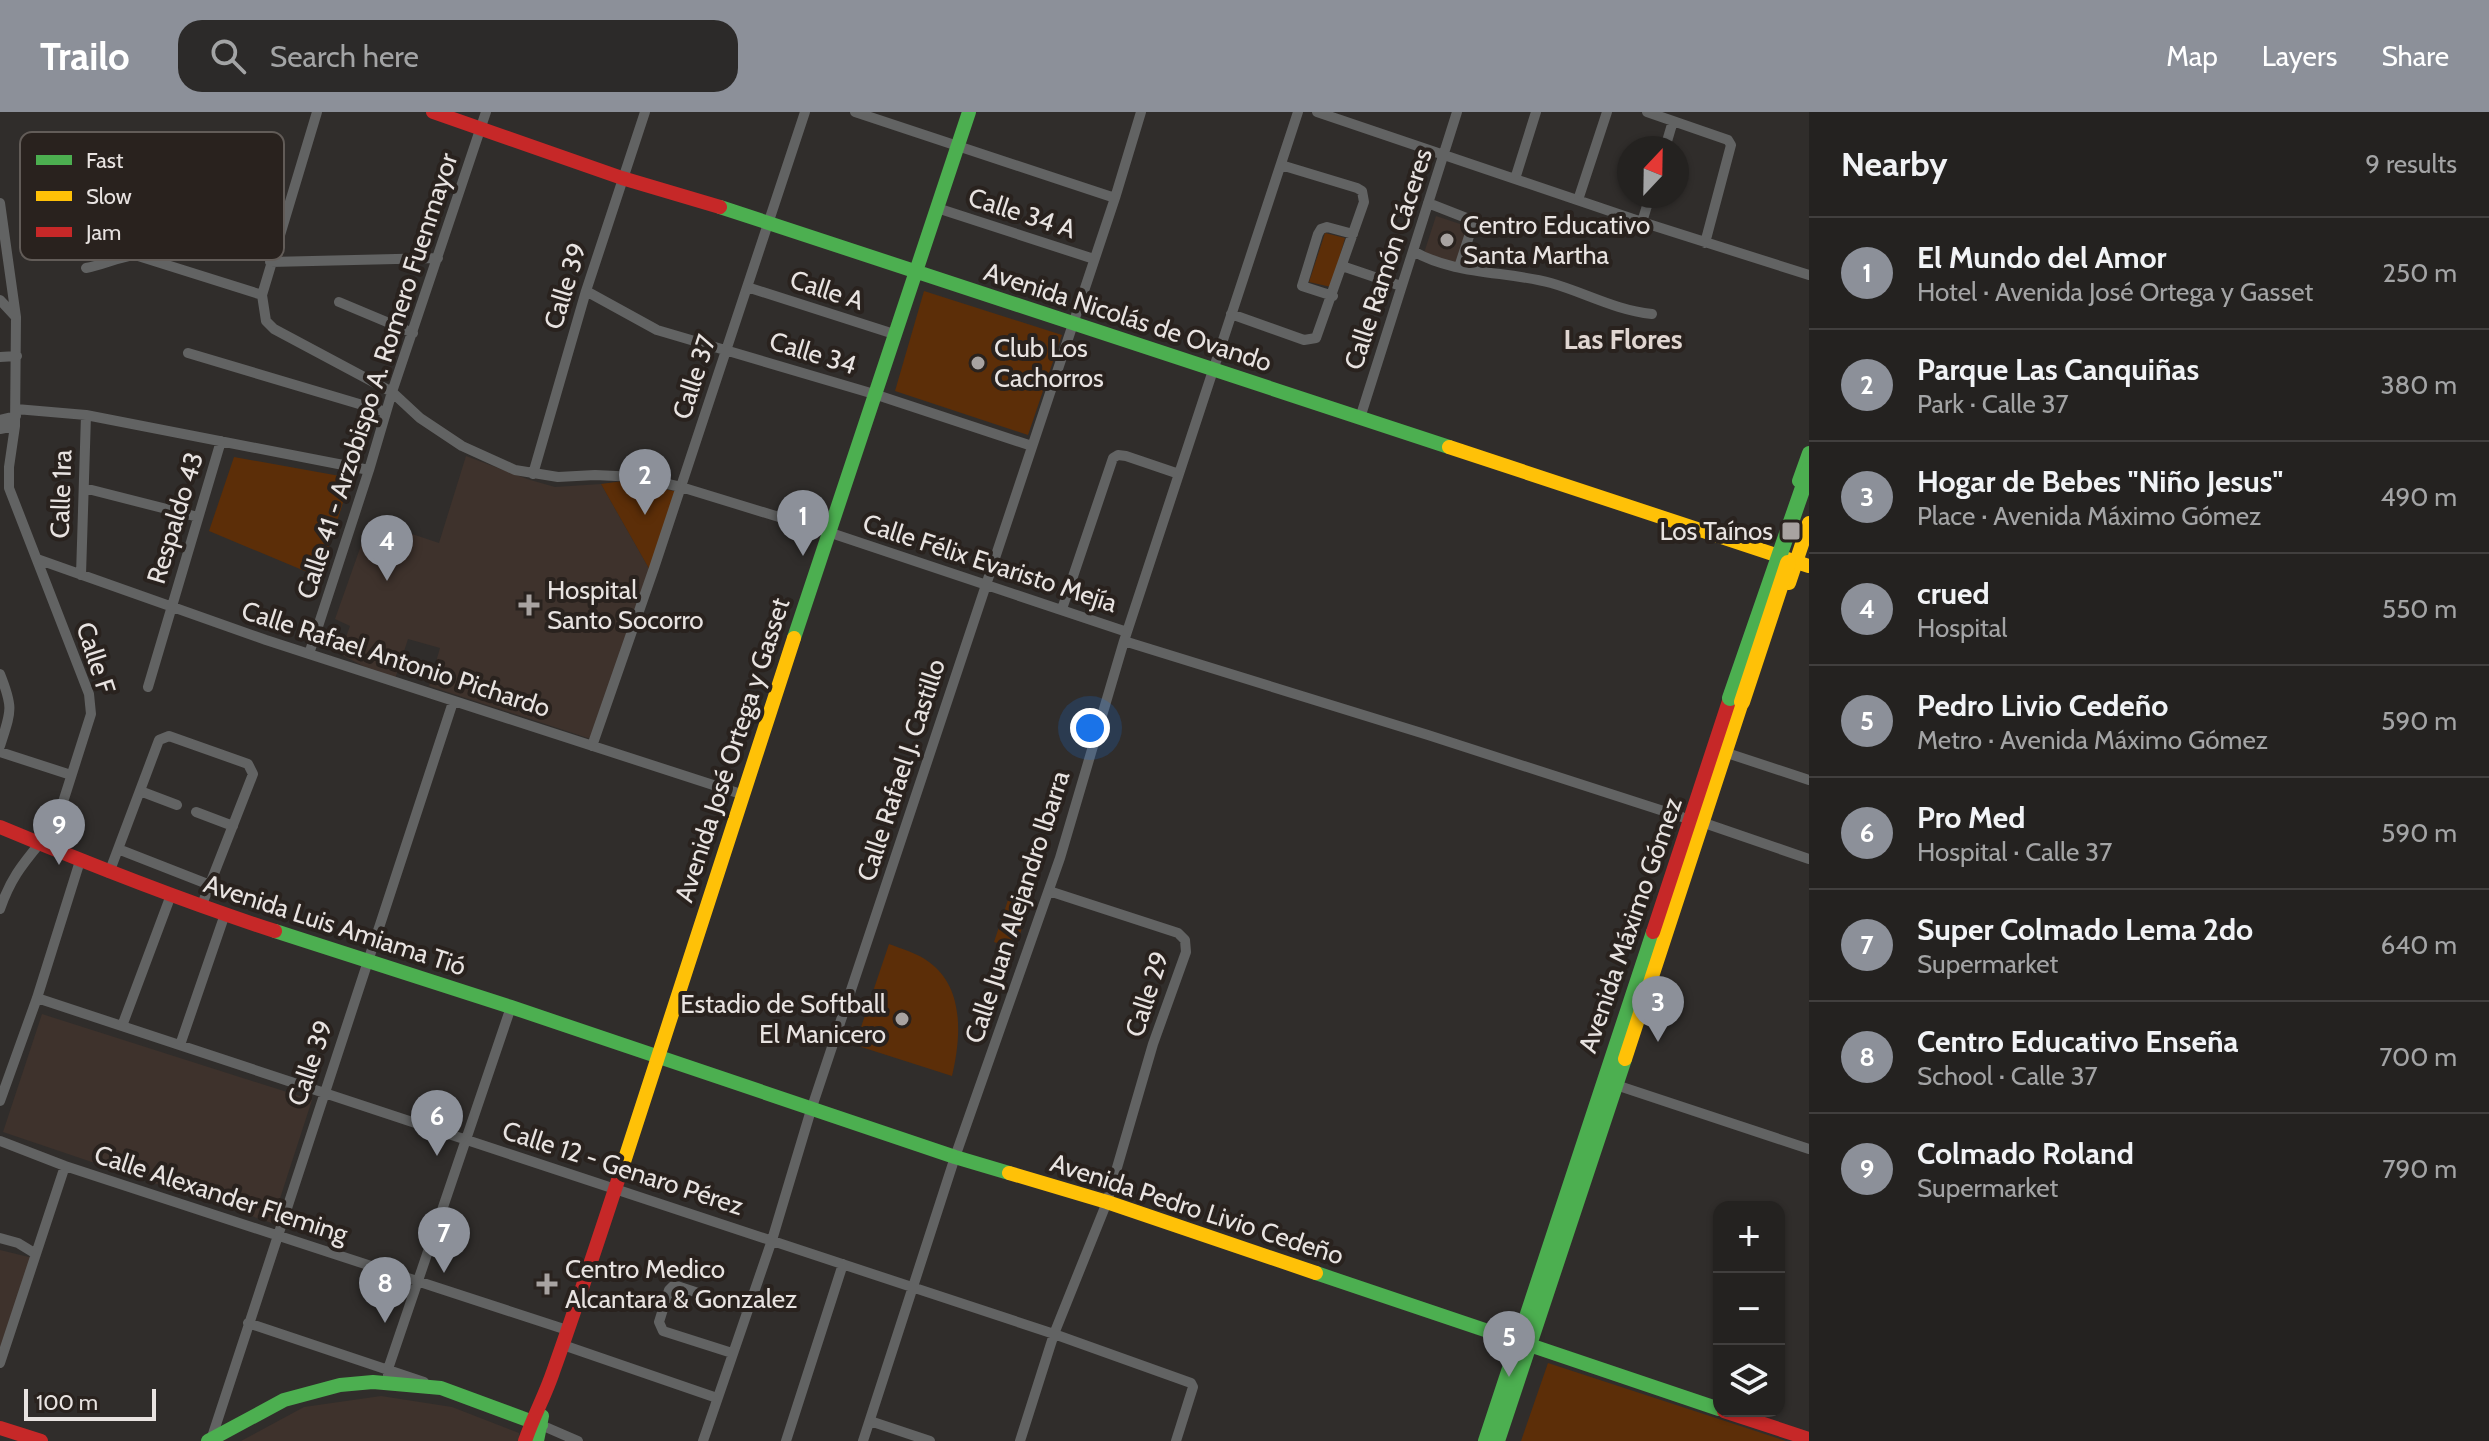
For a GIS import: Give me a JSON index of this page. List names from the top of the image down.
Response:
{
  "streets": {
    "main road": [
      "Avenida Nicolás de Ovando",
      "Avenida José Ortega y Gasset",
      "Avenida Luis Amiama Tió",
      "Avenida Máximo Gómez",
      "Avenida Pedro Livio Cedeño"
    ],
    "street": [
      "Calle 34 A",
      "Calle Ramón Cáceres",
      "Calle 39",
      "Calle A",
      "Calle 34",
      "Calle 41 - Arzobispo A. Romero Fuenmayor",
      "Calle 37",
      "Calle 1ra",
      "Respaldo 43",
      "Calle Félix Evaristo Mejía",
      "Calle F",
      "Calle Rafael Antonio Pichardo",
      "Calle Rafael J. Castillo",
      "Calle Juan Alejandro lbarra",
      "Calle 29",
      "Calle 12 - Genaro Pérez",
      "Calle Alexander Fleming"
    ]
  },
  "crossings": [
    ["Calle 34 A", "Avenida José Ortega y Gasset"],
    ["Calle 34 A", "Calle Rafael J. Castillo"],
    ["Calle Ramón Cáceres", "Avenida Nicolás de Ovando"],
    ["Calle 39", "Avenida Nicolás de Ovando"],
    ["Calle 39", "Calle 34"],
    ["Calle 39", "Calle Félix Evaristo Mejía"],
    ["Calle 39", "Calle Rafael Antonio Pichardo"],
    ["Calle 39", "Avenida Luis Amiama Tió"],
    ["Calle 39", "Calle 12 - Genaro Pérez"],
    ["Calle 39", "Calle Alexander Fleming"],
    ["Calle A", "Calle 37"],
    ["Calle A", "Avenida José Ortega y Gasset"],
    ["Avenida Nicolás de Ovando", "Calle 41 - Arzobispo A. Romero Fuenmayor"],
    ["Avenida Nicolás de Ovando", "Calle 37"],
    ["Avenida Nicolás de Ovando", "Avenida José Ortega y Gasset"],
    ["Avenida Nicolás de Ovando", "Calle Rafael J. Castillo"],
    ["Avenida Nicolás de Ovando", "Calle Juan Alejandro lbarra"],
    ["Calle 34", "Calle 37"],
    ["Calle 34", "Avenida José Ortega y Gasset"],
    ["Calle 34", "Calle Rafael J. Castillo"],
    ["Calle 41 - Arzobispo A. Romero Fuenmayor", "Calle Félix Evaristo Mejía"],
    ["Calle 41 - Arzobispo A. Romero Fuenmayor", "Calle Rafael Antonio Pichardo"],
    ["Calle 37", "Calle Félix Evaristo Mejía"],
    ["Calle 37", "Calle Rafael Antonio Pichardo"],
    ["Calle 1ra", "Calle Rafael Antonio Pichardo"],
    ["Respaldo 43", "Calle Rafael Antonio Pichardo"],
    ["Calle Félix Evaristo Mejía", "Avenida José Ortega y Gasset"],
    ["Calle Félix Evaristo Mejía", "Calle Rafael J. Castillo"],
    ["Calle Félix Evaristo Mejía", "Calle Juan Alejandro lbarra"],
    ["Calle F", "Calle Rafael Antonio Pichardo"],
    ["Calle F", "Avenida Luis Amiama Tió"],
    ["Calle Rafael Antonio Pichardo", "Avenida José Ortega y Gasset"],
    ["Avenida José Ortega y Gasset", "Avenida Luis Amiama Tió"],
    ["Avenida José Ortega y Gasset", "Calle 12 - Genaro Pérez"],
    ["Avenida José Ortega y Gasset", "Calle Alexander Fleming"],
    ["Avenida José Ortega y Gasset", "Avenida Pedro Livio Cedeño"],
    ["Calle Rafael J. Castillo", "Calle 12 - Genaro Pérez"],
    ["Calle Rafael J. Castillo", "Calle Alexander Fleming"],
    ["Calle Rafael J. Castillo", "Avenida Pedro Livio Cedeño"],
    ["Calle Juan Alejandro lbarra", "Calle 29"],
    ["Calle Juan Alejandro lbarra", "Calle 12 - Genaro Pérez"],
    ["Calle Juan Alejandro lbarra", "Avenida Pedro Livio Cedeño"],
    ["Avenida Luis Amiama Tió", "Avenida Pedro Livio Cedeño"],
    ["Avenida Máximo Gómez", "Avenida Pedro Livio Cedeño"],
    ["Calle 29", "Avenida Pedro Livio Cedeño"]
  ],
  "districts": ["Las Flores"],
  "places": {
    "other": ["Centro Educativo Santa Martha", "Club Los Cachorros", "Estadio de Softball El Manicero"],
    "transit": ["Los Taínos"],
    "health": ["Hospital Santo Socorro", "Centro Medico Alcantara & Gonzalez"]
  },
  "legend": ["Fast", "Slow", "Jam"],
  "scale_bar": "100 m",
  "north": "top",
  "page": {
    "header": "Trailo",
    "search": "Search here",
    "nav": ["Map", "Layers", "Share"],
    "heading": ["Nearby", "9 results"],
    "list": [
      {
        "mark": "1",
        "name": "El Mundo del Amor",
        "note": "Hotel · Avenida José Ortega y Gasset",
        "value": "250 m"
      },
      {
        "mark": "2",
        "name": "Parque Las Canquiñas",
        "note": "Park · Calle 37",
        "value": "380 m"
      },
      {
        "mark": "3",
        "name": "Hogar de Bebes \"Niño Jesus\"",
        "note": "Place · Avenida Máximo Gómez",
        "value": "490 m"
      },
      {
        "mark": "4",
        "name": "crued",
        "note": "Hospital",
        "value": "550 m"
      },
      {
        "mark": "5",
        "name": "Pedro Livio Cedeño",
        "note": "Metro · Avenida Máximo Gómez",
        "value": "590 m"
      },
      {
        "mark": "6",
        "name": "Pro Med",
        "note": "Hospital · Calle 37",
        "value": "590 m"
      },
      {
        "mark": "7",
        "name": "Super Colmado Lema 2do",
        "note": "Supermarket",
        "value": "640 m"
      },
      {
        "mark": "8",
        "name": "Centro Educativo Enseña",
        "note": "School · Calle 37",
        "value": "700 m"
      },
      {
        "mark": "9",
        "name": "Colmado Roland",
        "note": "Supermarket",
        "value": "790 m"
      }
    ],
    "pins": [
      "2",
      "1",
      "4",
      "9",
      "3",
      "6",
      "7",
      "8",
      "5"
    ],
    "map_buttons": ["+", "−"],
    "scale": "100 m"
  }
}
